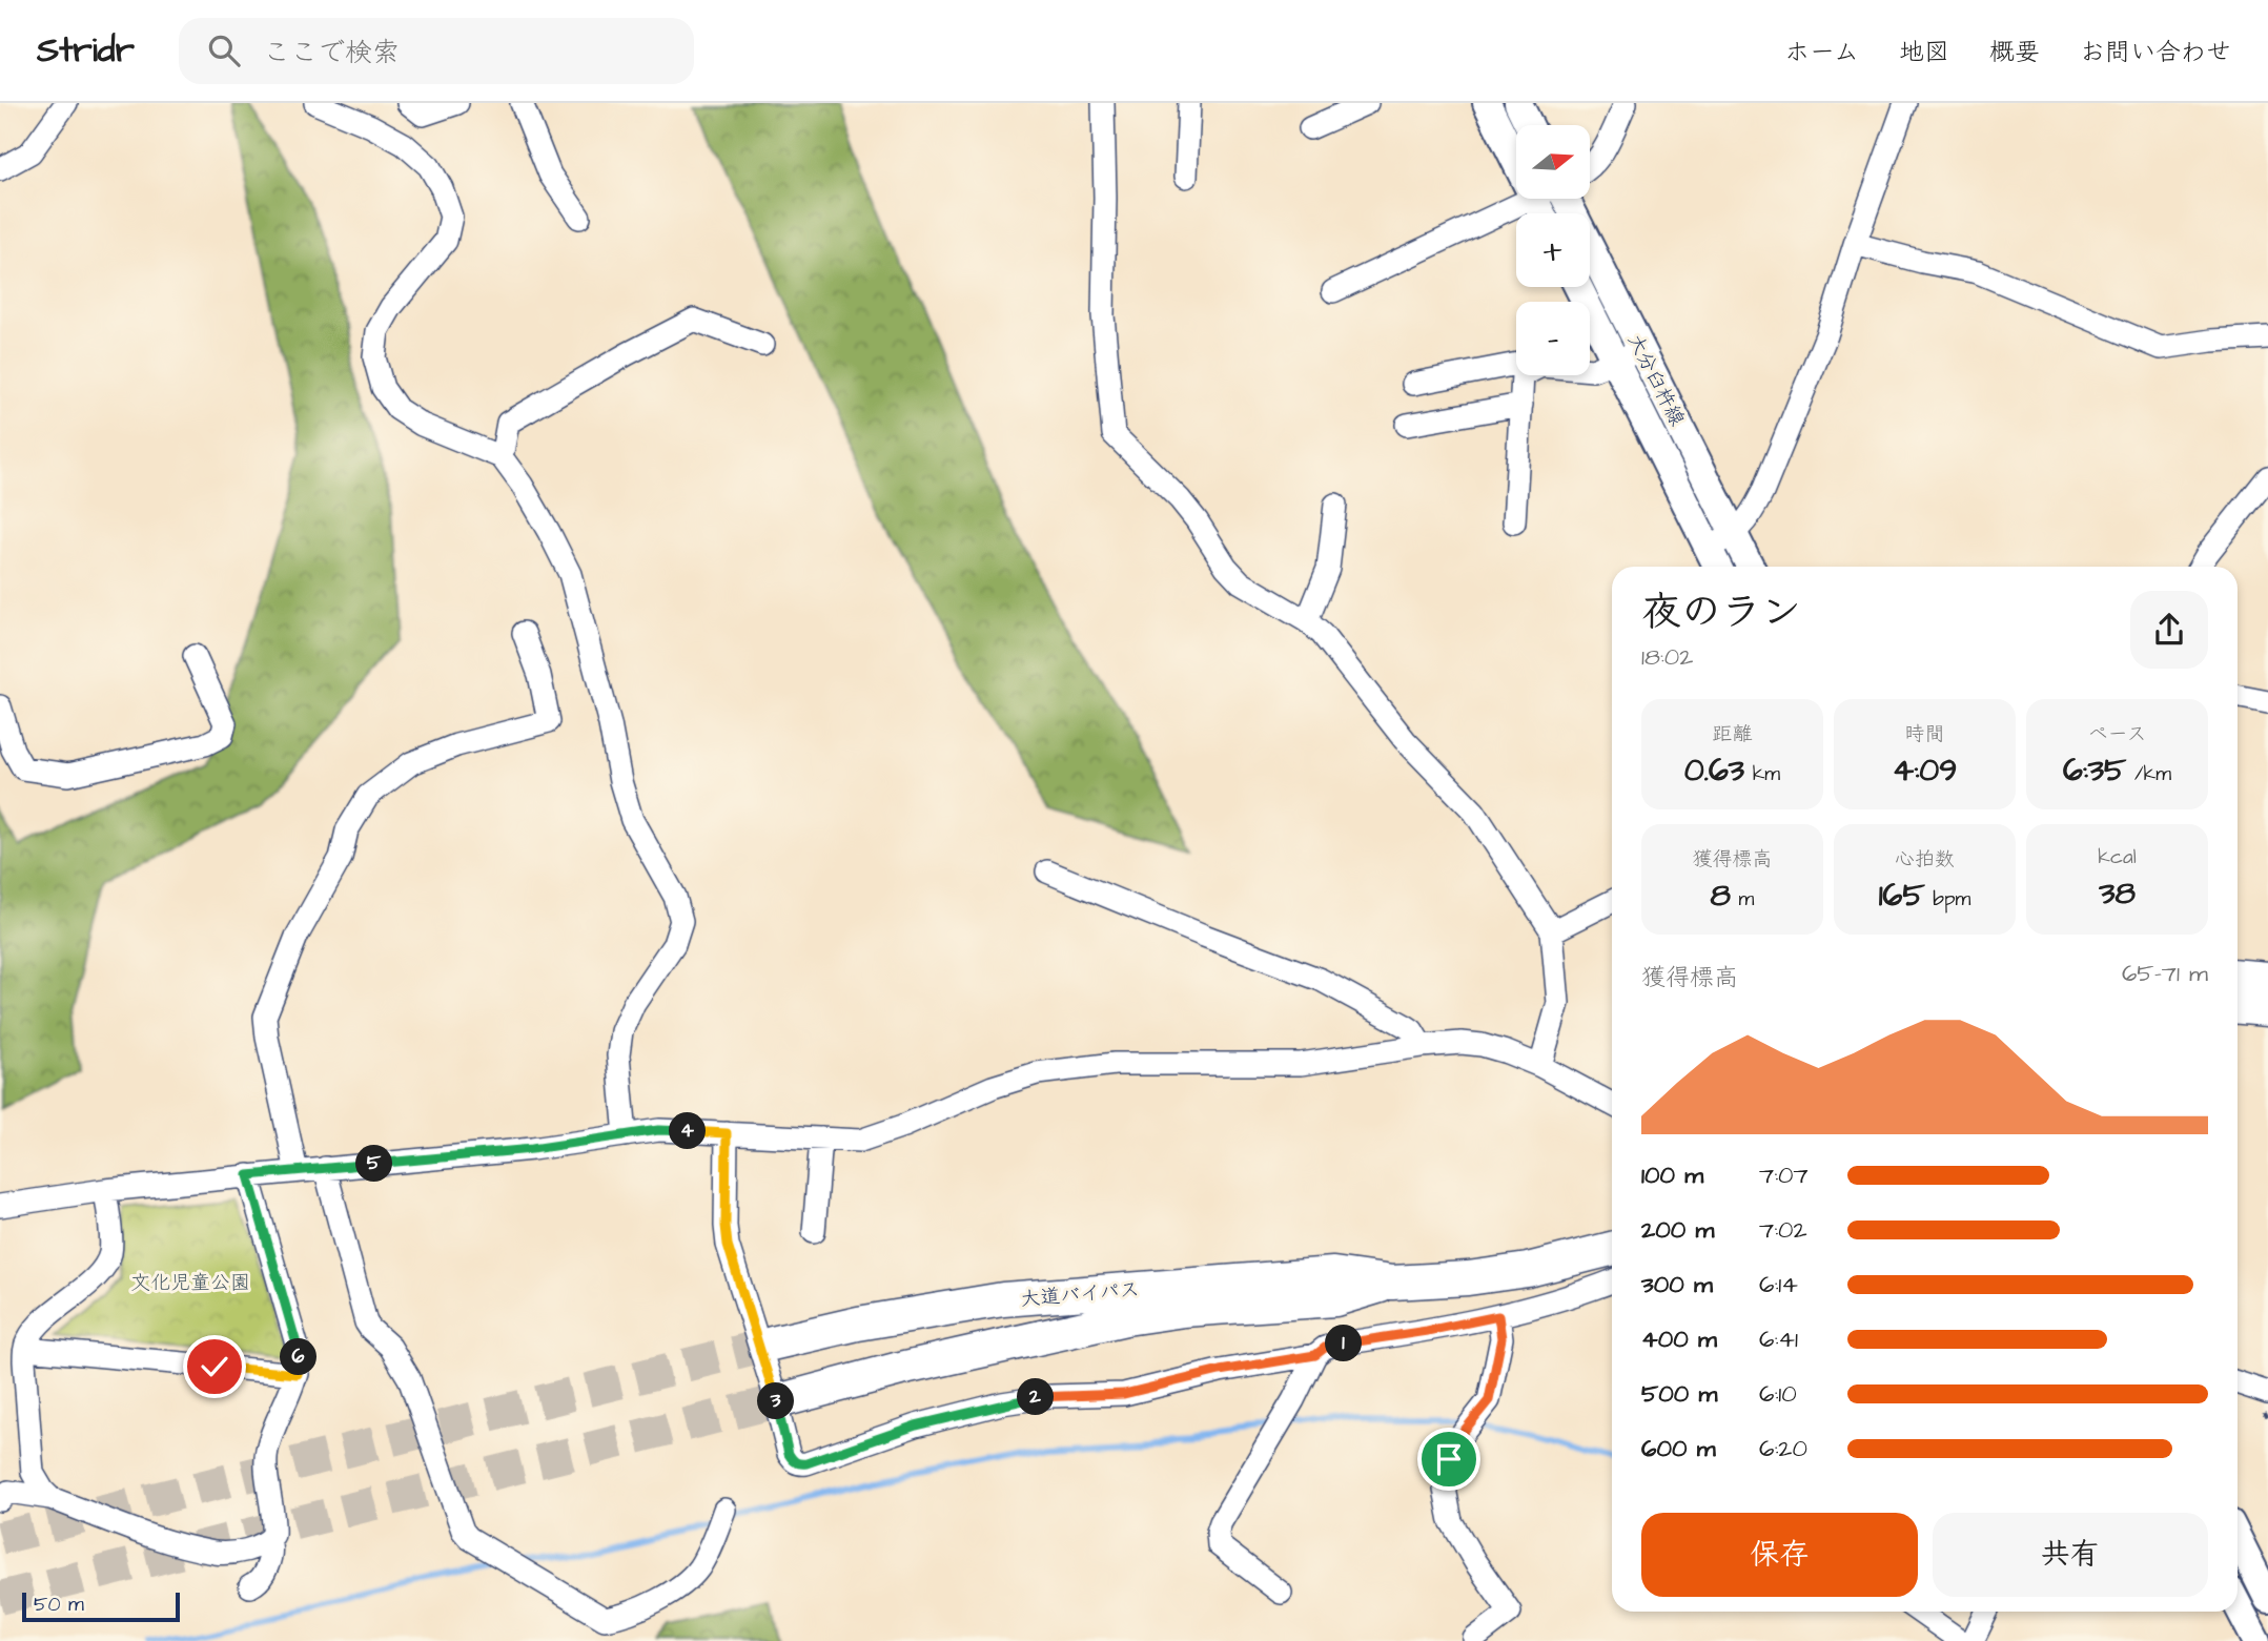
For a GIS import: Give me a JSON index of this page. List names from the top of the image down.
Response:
{
  "streets": {
    "highway": ["大道バイパス"],
    "main road": ["大分臼杵線"]
  },
  "parks": ["文化児童公園"],
  "scale_bar": "50 m",
  "north": "right",
  "page": {
    "header": "Stridr",
    "search": "ここで検索",
    "nav": [
      "ホーム",
      "地図",
      "概要",
      "お問い合わせ"
    ],
    "map_buttons": ["+", "−"],
    "heading": ["夜のラン", "18:02"],
    "stats": [
      ["距離", "0.63 km"],
      ["時間", "4:09"],
      ["ペース", "6:35 /km"],
      ["獲得標高", "8 m"],
      ["心拍数", "165 bpm"],
      ["kcal", "38"]
    ],
    "chart": ["獲得標高", "65–71 m"],
    "pins": [
      "4",
      "5",
      "1",
      "6",
      "2",
      "3"
    ],
    "list": [
      {
        "name": "100 m",
        "note": "7:07"
      },
      {
        "name": "200 m",
        "note": "7:02"
      },
      {
        "name": "300 m",
        "note": "6:14"
      },
      {
        "name": "400 m",
        "note": "6:41"
      },
      {
        "name": "500 m",
        "note": "6:10"
      },
      {
        "name": "600 m",
        "note": "6:20"
      }
    ],
    "buttons": ["保存", "共有"],
    "scale": "50 m"
  }
}
